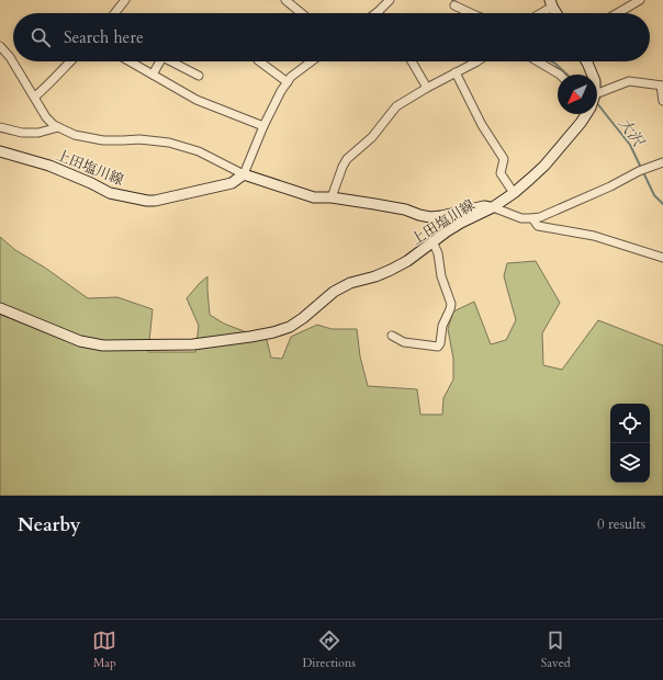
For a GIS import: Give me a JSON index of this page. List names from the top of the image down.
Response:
{
  "streets": {
    "main road": ["上田塩川線"]
  },
  "water": ["大沢"],
  "north": "bottom left",
  "page": {
    "search": "Search here",
    "heading": ["Nearby", "0 results"],
    "nav": ["Map", "Directions", "Saved"]
  }
}
